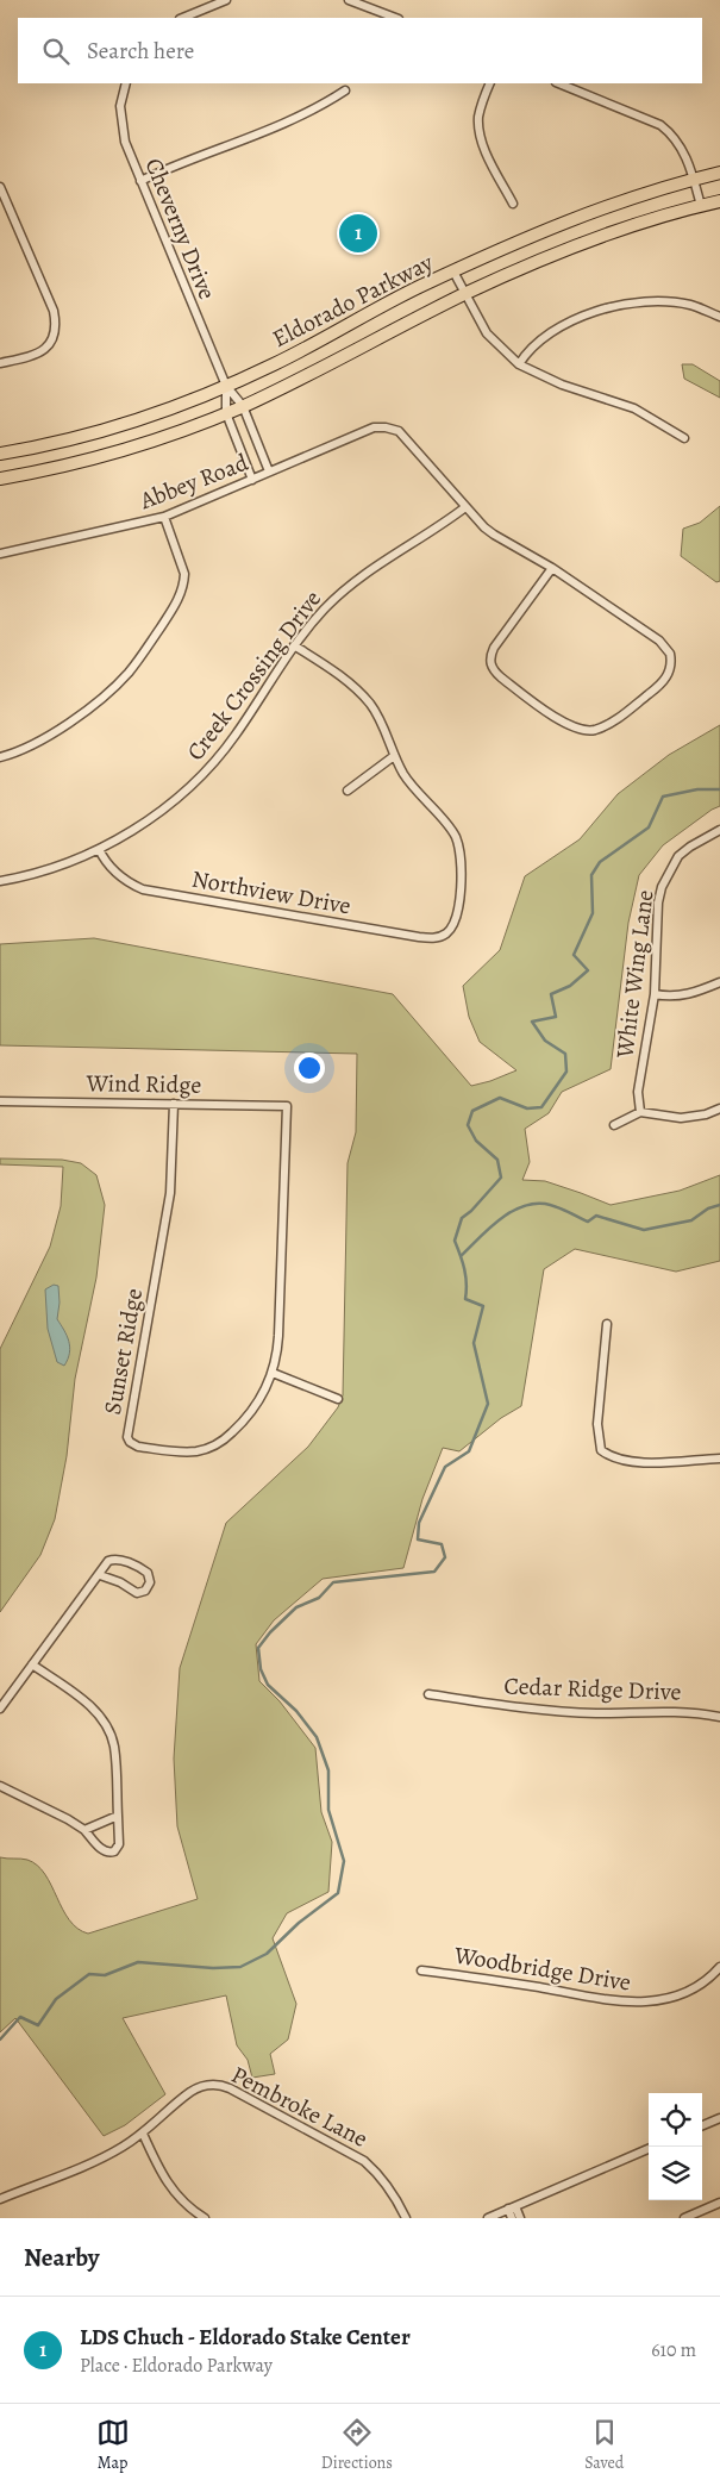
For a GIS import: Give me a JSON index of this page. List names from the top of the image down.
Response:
{
  "streets": {
    "main road": ["Eldorado Parkway"],
    "street": [
      "Cheverny Drive",
      "Abbey Road",
      "Creek Crossing Drive",
      "Northview Drive",
      "White Wing Lane",
      "Wind Ridge",
      "Sunset Ridge",
      "Cedar Ridge Drive",
      "Woodbridge Drive",
      "Pembroke Lane"
    ]
  },
  "crossings": [
    ["Cheverny Drive", "Eldorado Parkway"],
    ["Cheverny Drive", "Abbey Road"],
    ["Abbey Road", "Creek Crossing Drive"],
    ["Creek Crossing Drive", "Northview Drive"],
    ["Wind Ridge", "Sunset Ridge"]
  ],
  "page": {
    "search": "Search here",
    "pins": "1",
    "heading": "Nearby",
    "list": [
      {
        "mark": "1",
        "name": "LDS Chuch - Eldorado Stake Center",
        "note": "Place · Eldorado Parkway",
        "value": "610 m"
      }
    ],
    "nav": ["Map", "Directions", "Saved"]
  }
}
